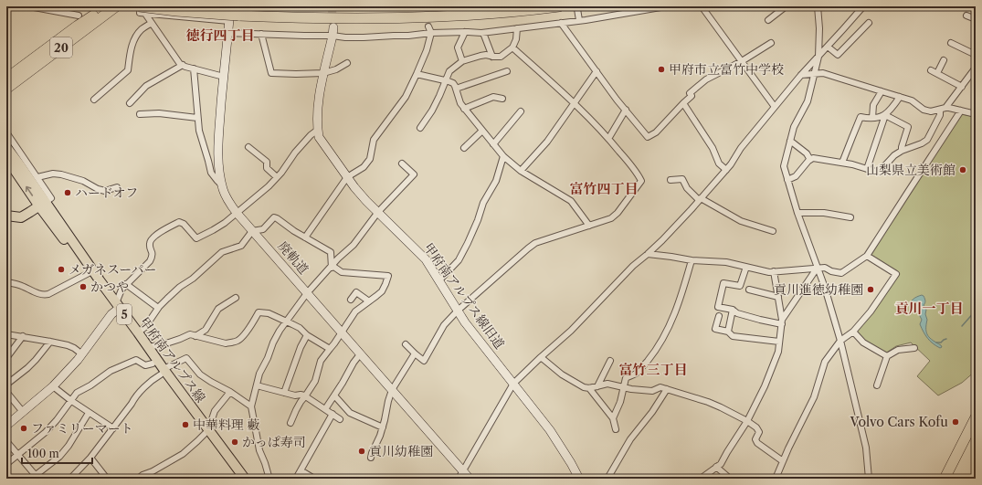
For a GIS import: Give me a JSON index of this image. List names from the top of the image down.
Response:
{
  "streets": {
    "highway": ["20"],
    "main road": ["5", "甲府南アルプス線"],
    "street": ["廃軌道", "甲府南アルプス線旧道"]
  },
  "districts": [
    "徳行四丁目",
    "富竹四丁目",
    "貢川一丁目",
    "富竹三丁目"
  ],
  "places": [
    "甲府市立富竹中学校",
    "山梨県立美術館",
    "ハードオフ",
    "メガネスーパー",
    "かつや",
    "貢川進徳幼稚園",
    "Volvo Cars Kofu",
    "中華料理 藪",
    "ファミリーマート",
    "かっぱ寿司",
    "貢川幼稚園"
  ],
  "scale_bar": "100 m"
}
